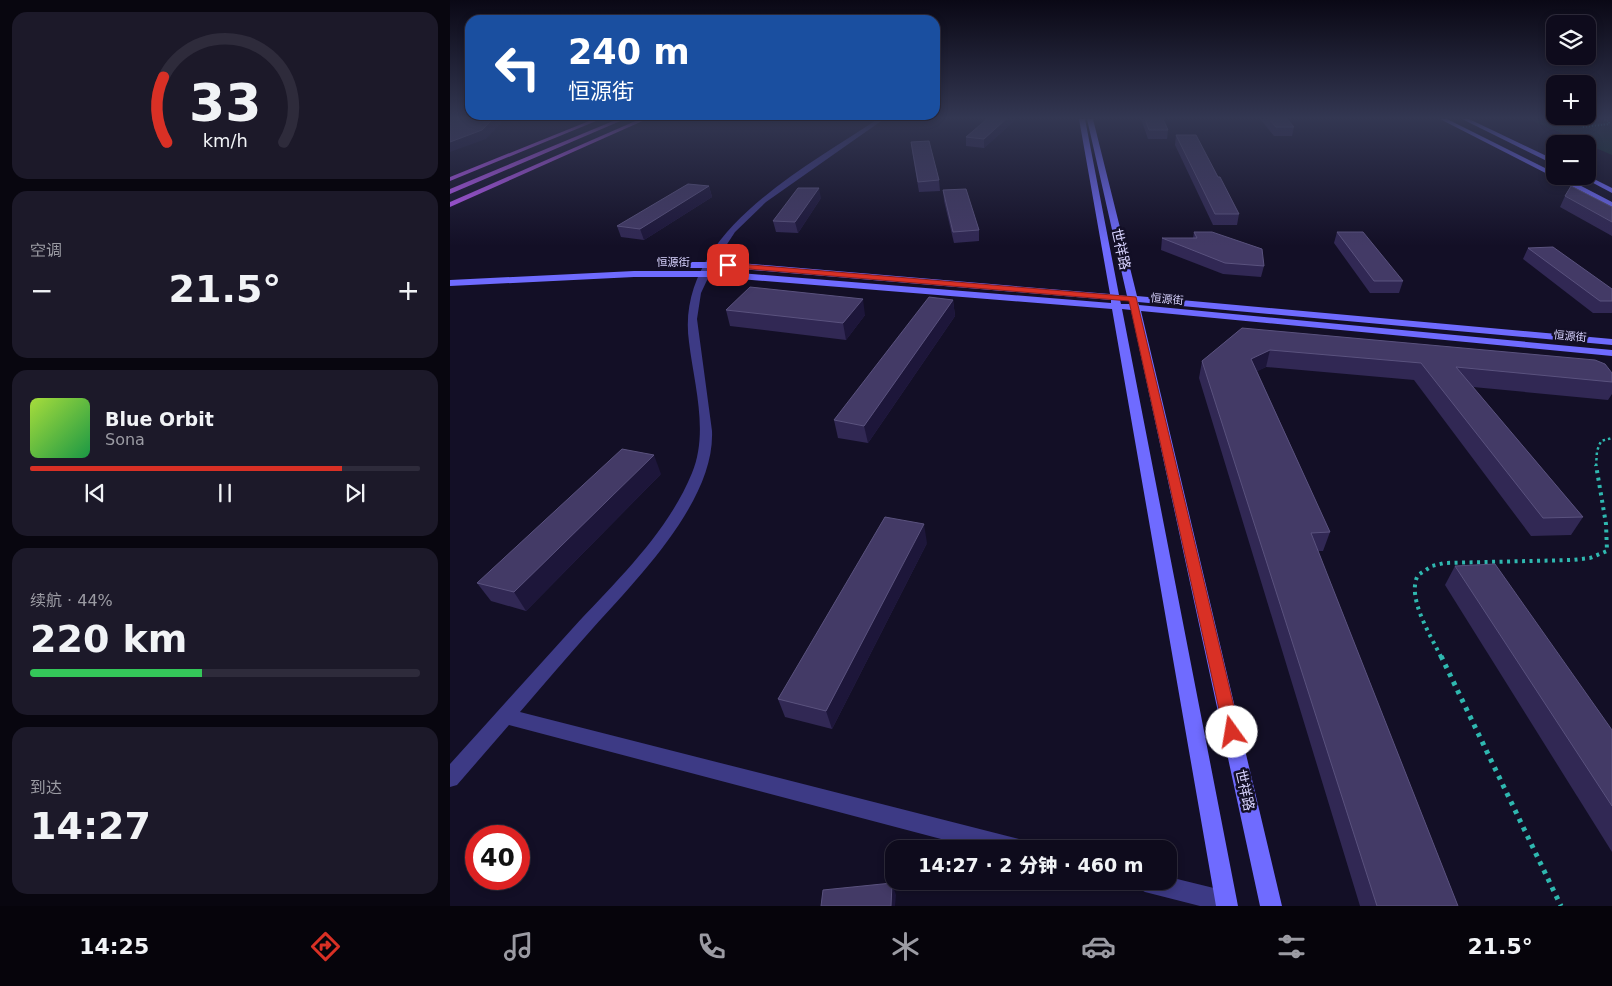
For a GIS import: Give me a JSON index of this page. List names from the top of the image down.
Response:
{
  "streets": {
    "main road": ["世祥路", "恒源街"]
  },
  "crossings": [
    ["世祥路", "恒源街"]
  ],
  "page": {
    "map_buttons": ["+", "−"],
    "turn": ["240 m", "恒源街"],
    "tile": [
      "空调",
      ["续航 · 44%", "220 km"],
      ["到达", "14:27"]
    ],
    "heat": ["−", "21.5°", "+"],
    "song": ["Blue Orbit", "Sona"],
    "limit": "40",
    "trip": "14:27 · 2 分钟 · 460 m",
    "tabs": ["14:25", "21.5°"],
    "gauge": ["33", "km/h"]
  }
}
